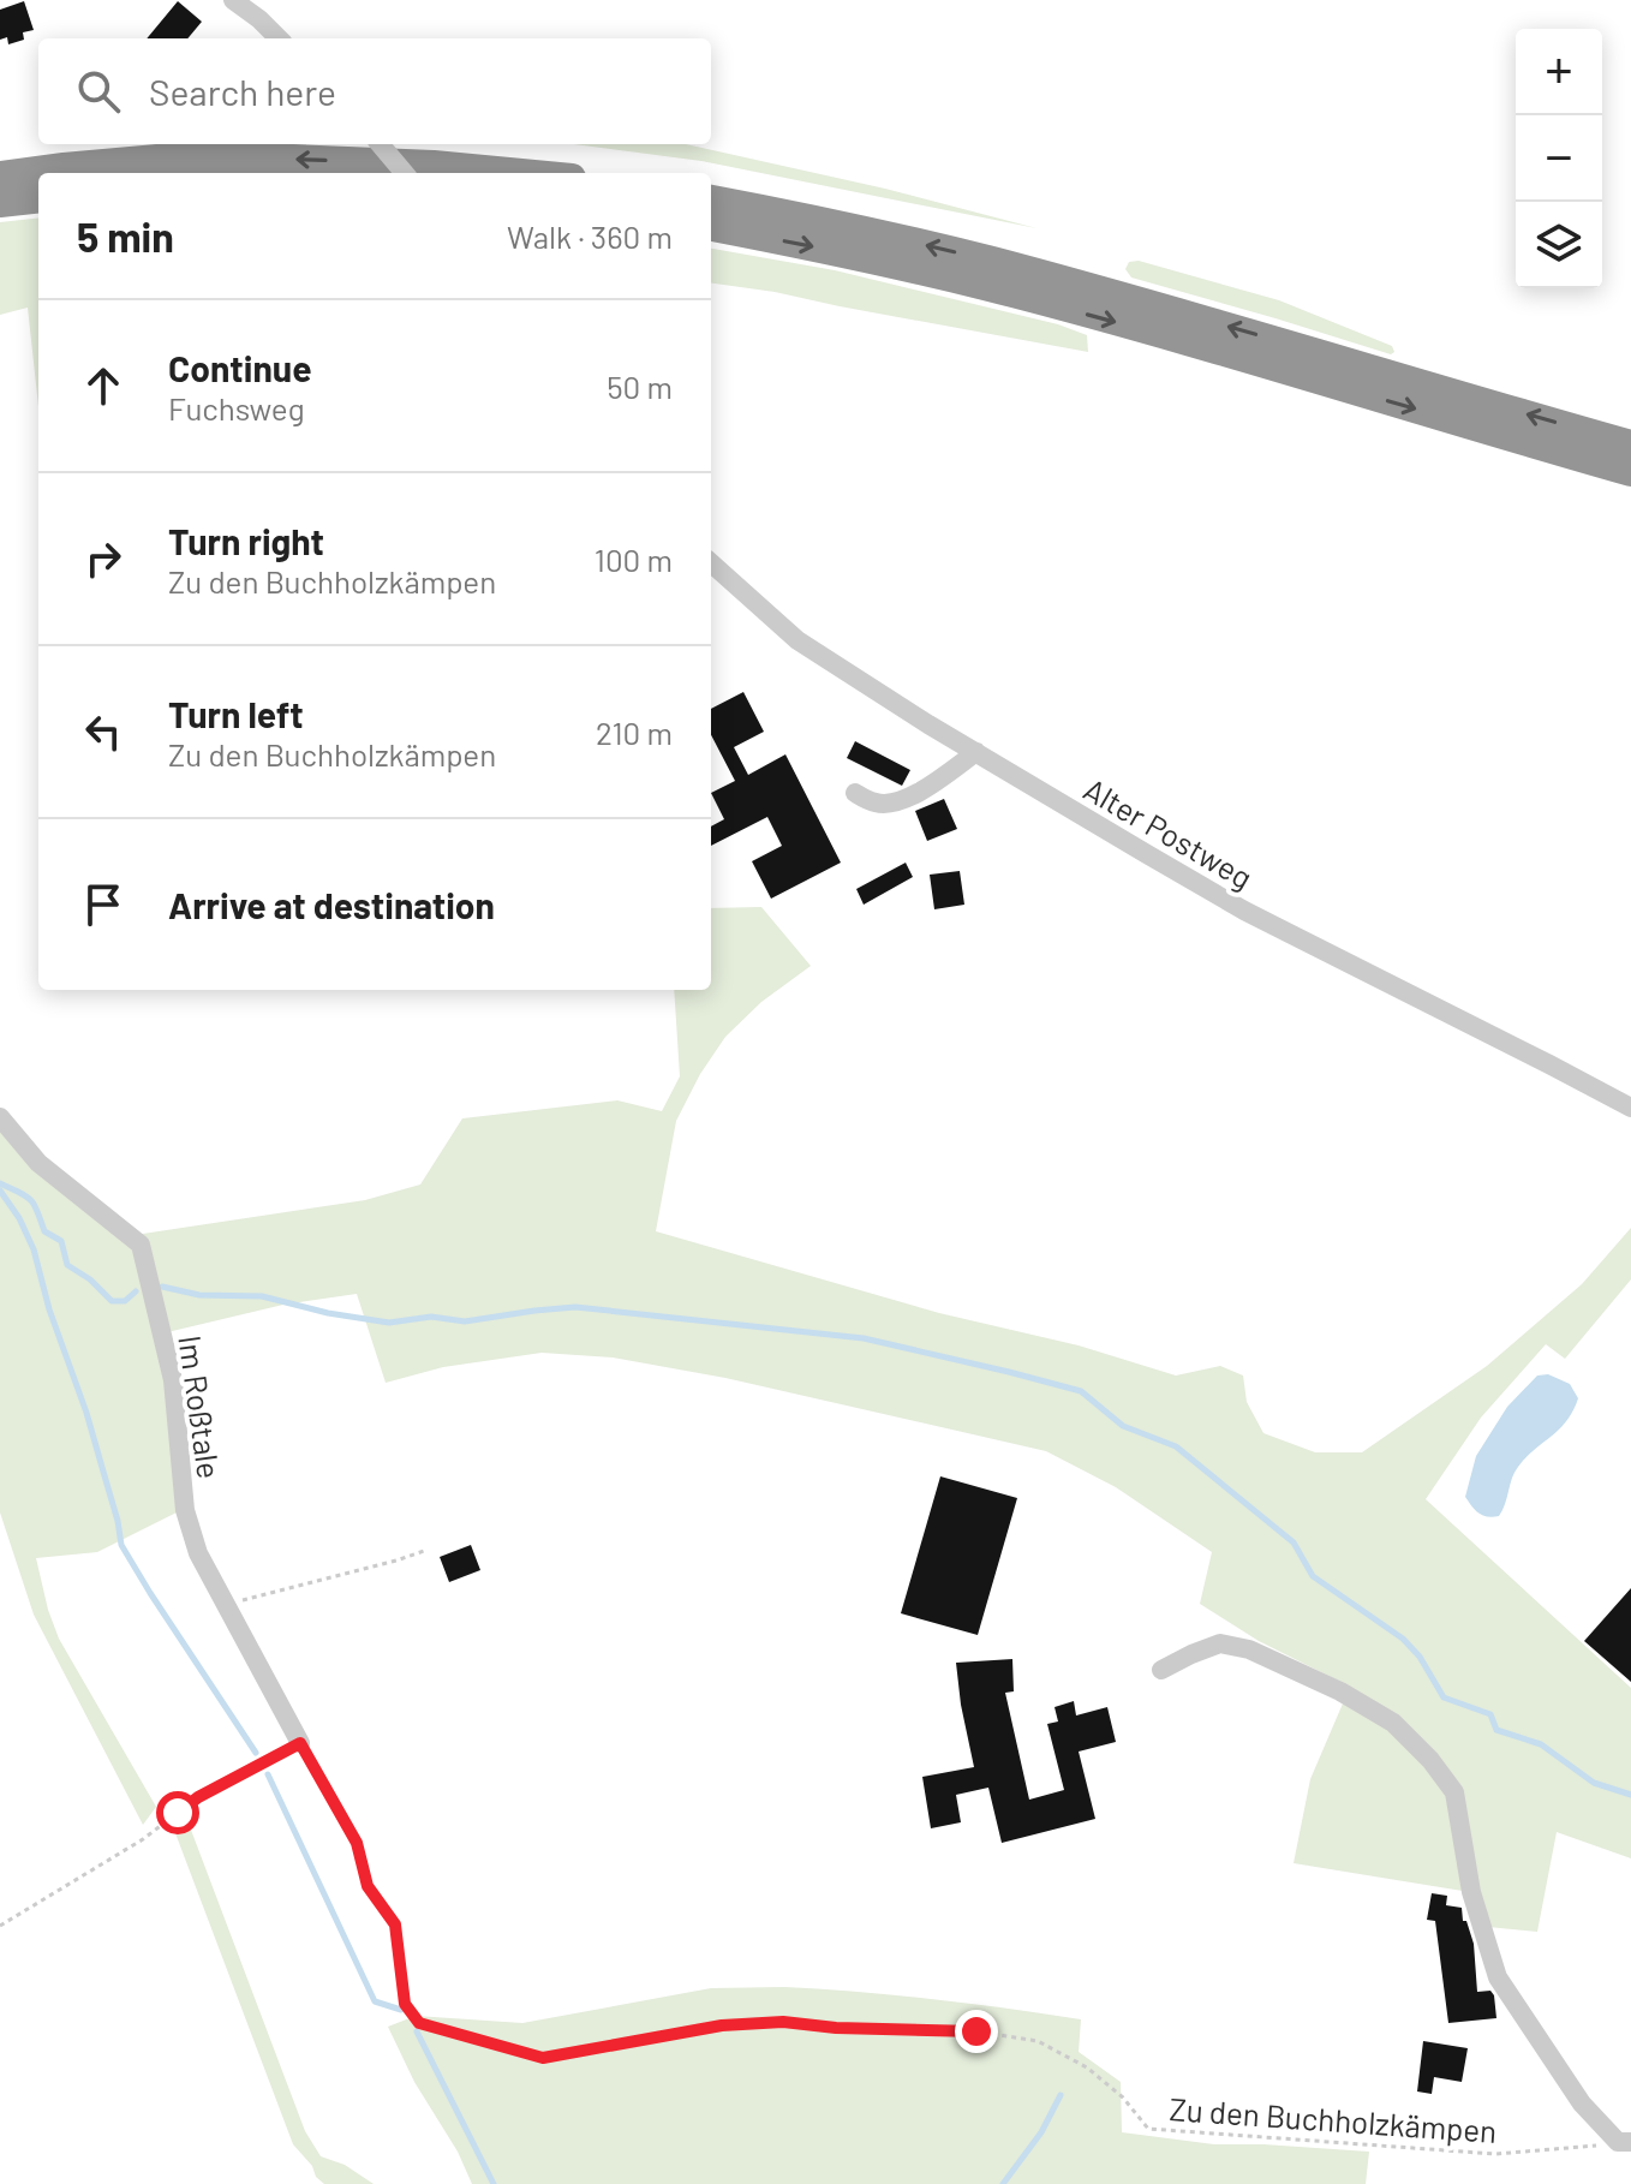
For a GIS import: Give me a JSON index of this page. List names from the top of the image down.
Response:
{
  "streets": {
    "street": ["Alter Postweg", "Im Roßtale"],
    "path": ["Zu den Buchholzkämpen"]
  },
  "crossings": [
    ["Im Roßtale", "Zu den Buchholzkämpen"]
  ],
  "page": {
    "map_buttons": ["+", "−"],
    "search": "Search here",
    "heading": ["5 min", "Walk · 360 m"],
    "list": [
      ["Continue", "Fuchsweg", "50 m"],
      ["Turn right", "Zu den Buchholzkämpen", "100 m"],
      ["Turn left", "Zu den Buchholzkämpen", "210 m"],
      "Arrive at destination"
    ]
  }
}
